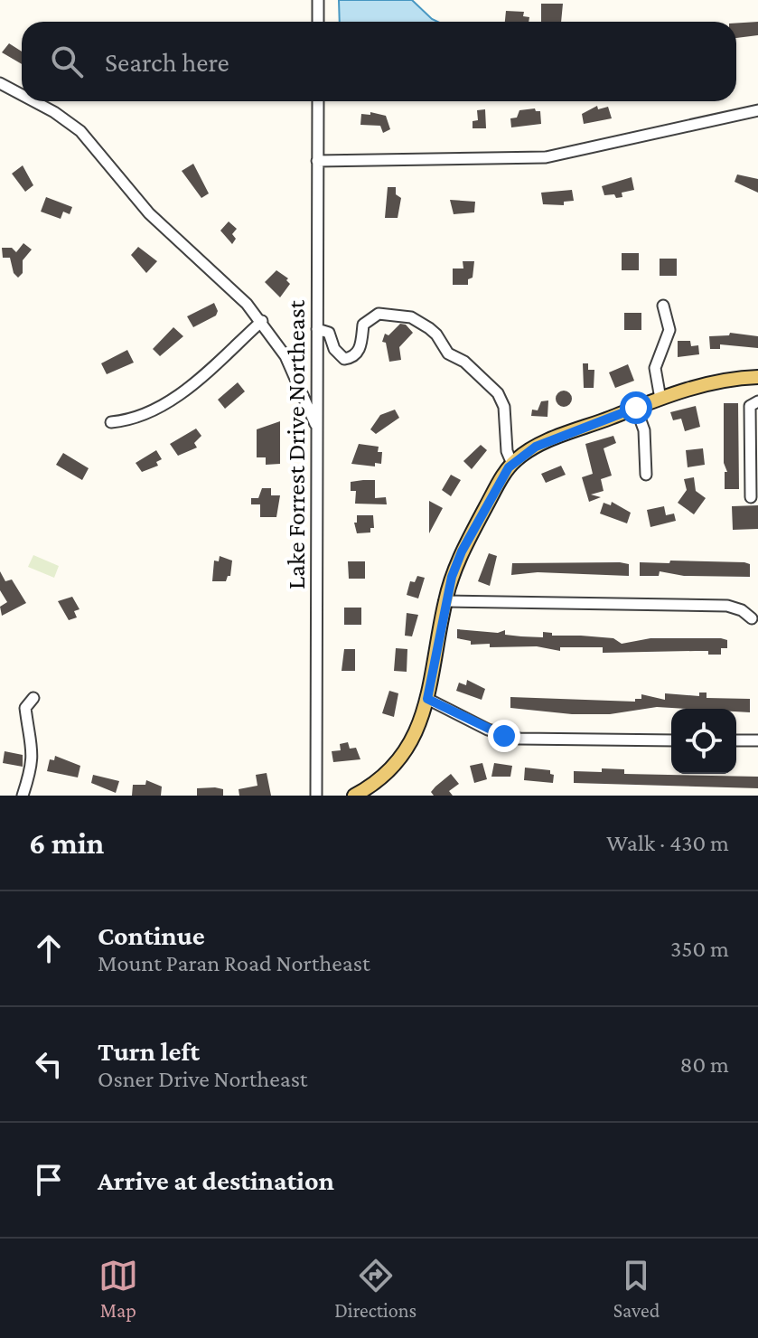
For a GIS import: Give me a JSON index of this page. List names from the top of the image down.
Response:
{
  "streets": {
    "street": ["Lake Forrest Drive Northeast"]
  },
  "page": {
    "search": "Search here",
    "heading": ["6 min", "Walk · 430 m"],
    "list": [
      ["Continue", "Mount Paran Road Northeast", "350 m"],
      ["Turn left", "Osner Drive Northeast", "80 m"],
      "Arrive at destination"
    ],
    "nav": ["Map", "Directions", "Saved"]
  }
}
